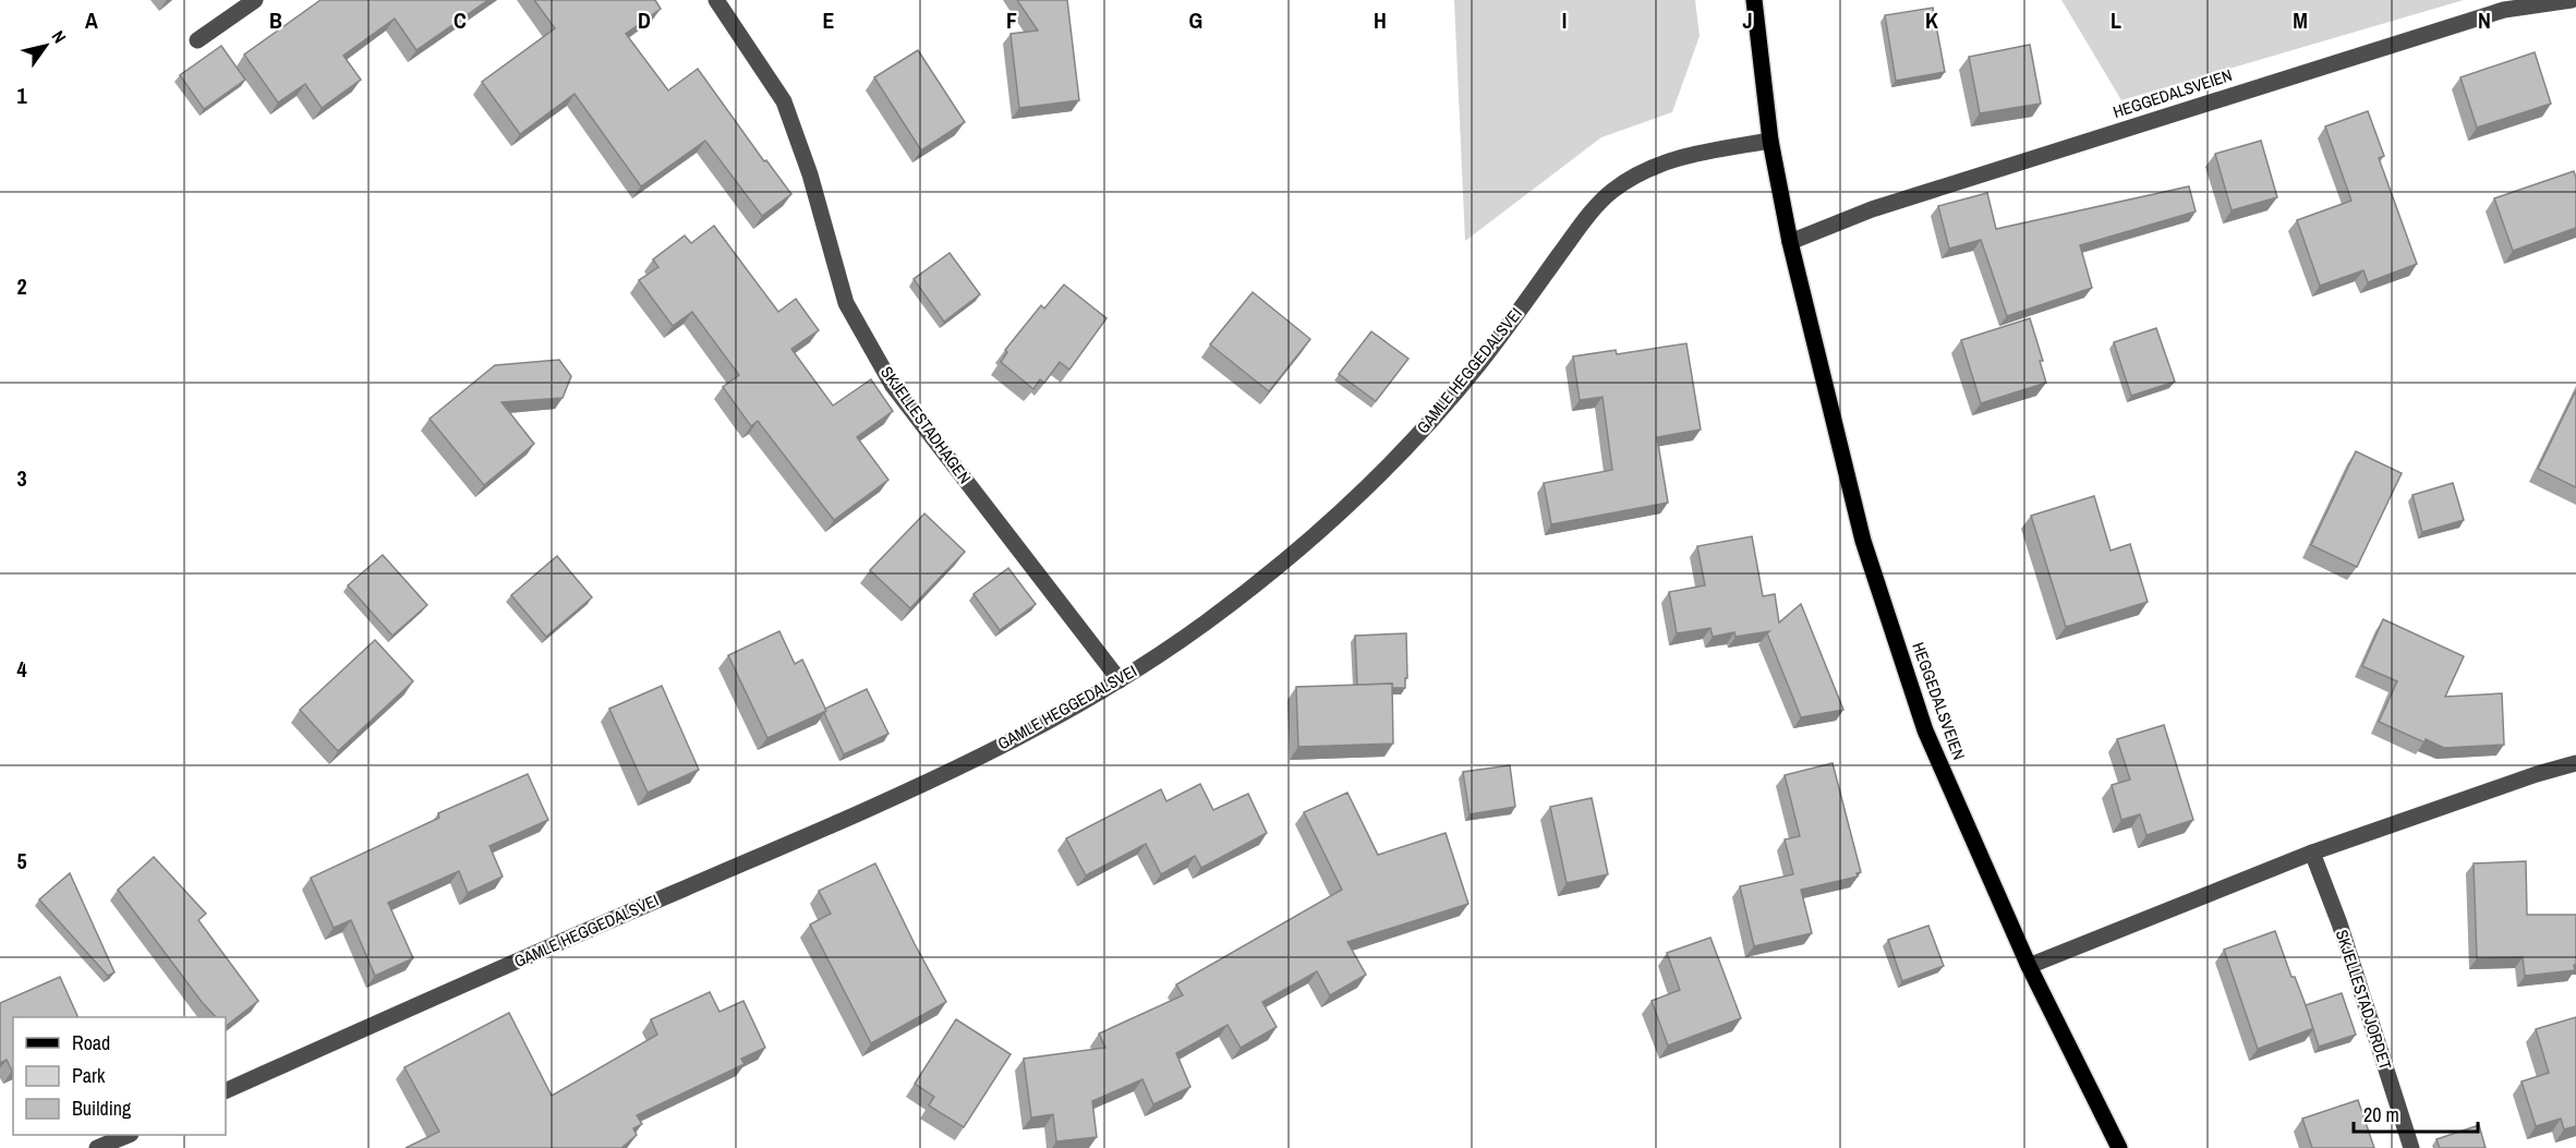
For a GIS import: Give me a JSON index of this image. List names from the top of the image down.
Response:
{
  "streets": {
    "main road": ["HEGGEDALSVEIEN"],
    "street": ["GAMLE HEGGEDALSVEI", "SKJELLESTADHAGEN", "SKJELLESTADJORDET"]
  },
  "crossings": [
    ["HEGGEDALSVEIEN", "GAMLE HEGGEDALSVEI"],
    ["GAMLE HEGGEDALSVEI", "SKJELLESTADHAGEN"]
  ],
  "legend": ["Road", "Park", "Building"],
  "scale_bar": "20 m",
  "north": "top right",
  "grid": {
    "columns": [
      "A",
      "B",
      "C",
      "D",
      "E",
      "F",
      "G",
      "H",
      "I",
      "J",
      "K",
      "L",
      "M",
      "N"
    ],
    "rows": [
      "1",
      "2",
      "3",
      "4",
      "5"
    ]
  }
}
